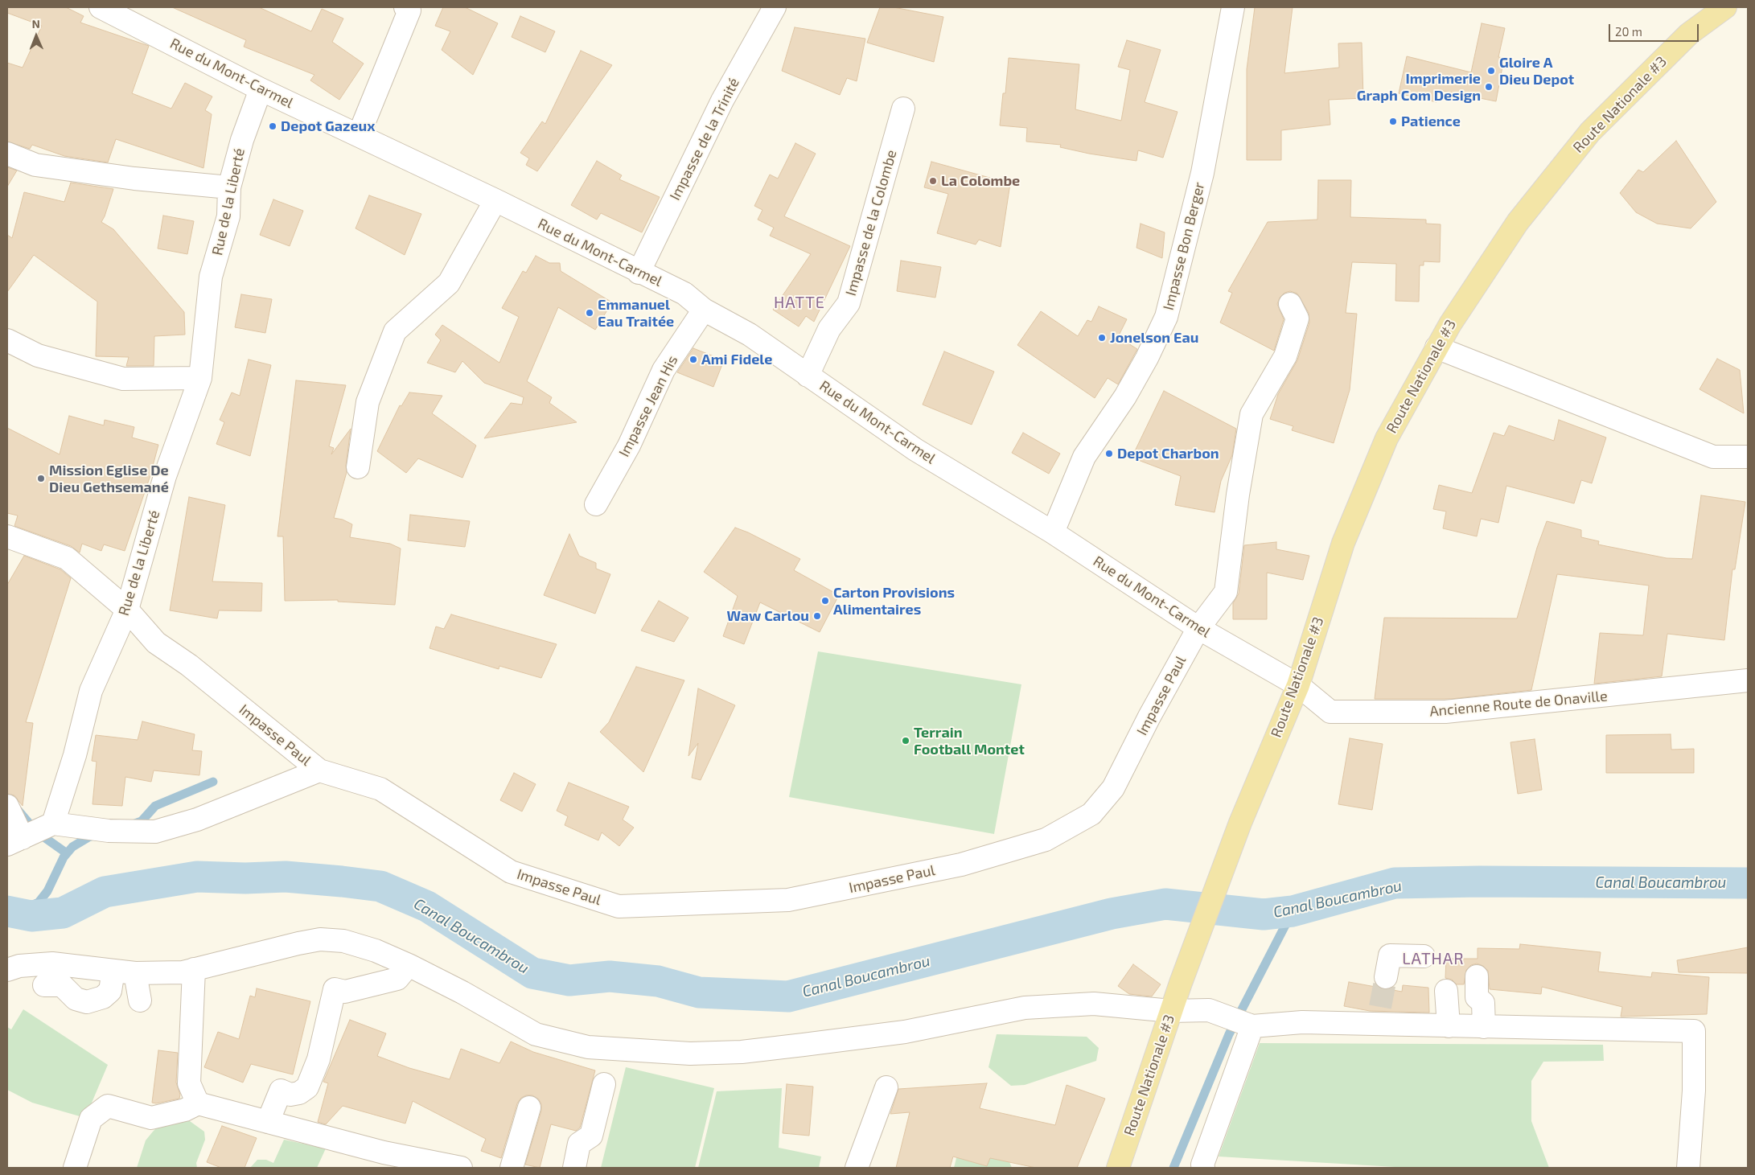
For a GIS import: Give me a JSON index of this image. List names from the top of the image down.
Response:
{
  "streets": {
    "main road": ["Route Nationale #3"],
    "street": [
      "Rue du Mont-Carmel",
      "Impasse de la Trinité",
      "Rue de la Liberté",
      "Impasse de la Colombe",
      "Impasse Bon Berger",
      "Impasse Jean His",
      "Impasse Paul",
      "Ancienne Route de Onaville"
    ]
  },
  "crossings": [
    ["Rue du Mont-Carmel", "Route Nationale #3"],
    ["Rue du Mont-Carmel", "Impasse de la Trinité"],
    ["Rue du Mont-Carmel", "Rue de la Liberté"],
    ["Rue du Mont-Carmel", "Impasse de la Colombe"],
    ["Rue du Mont-Carmel", "Impasse Bon Berger"],
    ["Rue du Mont-Carmel", "Impasse Jean His"],
    ["Rue du Mont-Carmel", "Impasse Paul"],
    ["Rue du Mont-Carmel", "Ancienne Route de Onaville"],
    ["Route Nationale #3", "Ancienne Route de Onaville"],
    ["Rue de la Liberté", "Impasse Paul"]
  ],
  "districts": ["HATTE", "LATHAR"],
  "water": ["Canal Boucambrou"],
  "places": [
    "Gloire A Dieu Depot",
    "Imprimerie Graph Com Design",
    "Patience",
    "Depot Gazeux",
    "La Colombe",
    "Emmanuel Eau Traitée",
    "Jonelson Eau",
    "Ami Fidele",
    "Depot Charbon",
    "Mission Eglise De Dieu Gethsemané",
    "Carton Provisions Alimentaires",
    "Waw Carlou",
    "Terrain Football Montet"
  ],
  "scale_bar": "20 m",
  "north": "top"
}
